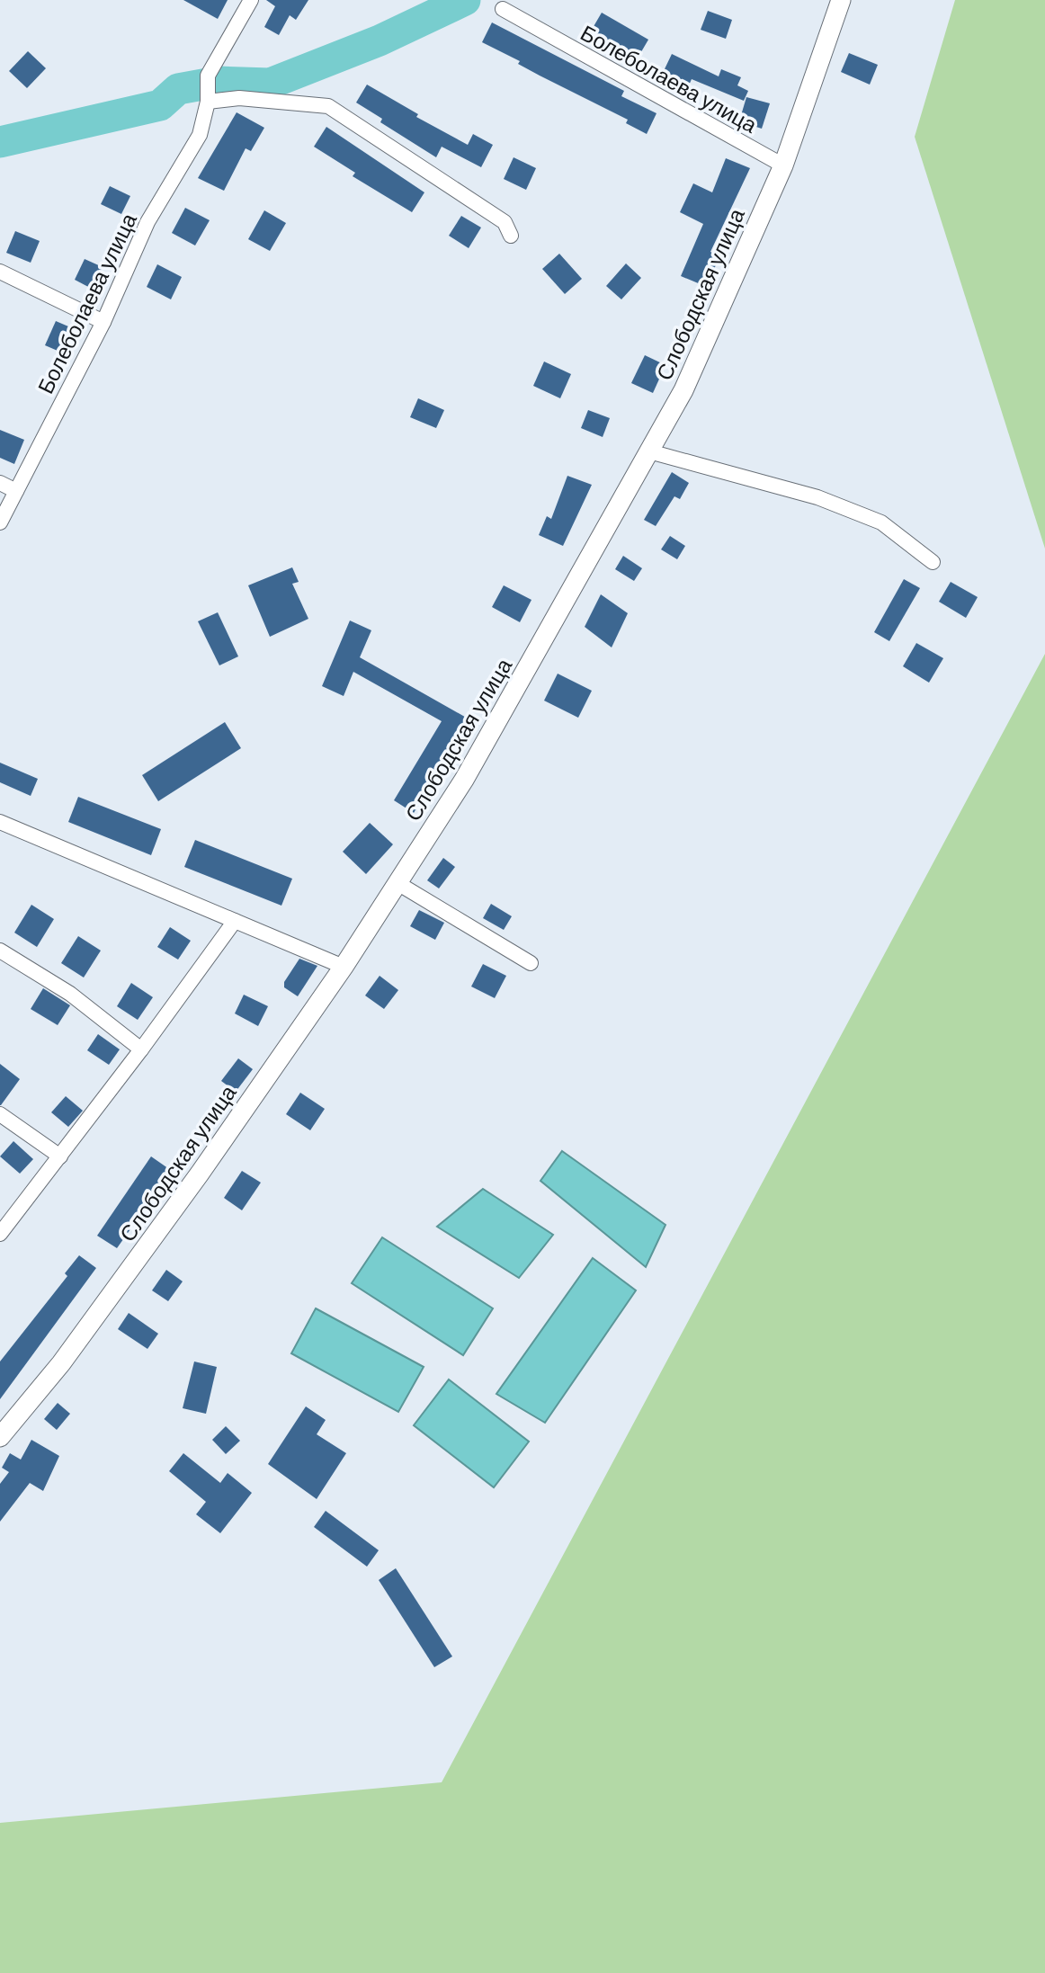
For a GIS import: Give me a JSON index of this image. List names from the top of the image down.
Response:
{
  "streets": {
    "street": ["Болеболаева улица", "Слободская улица"]
  },
  "crossings": [
    ["Болеболаева улица", "Слободская улица"]
  ]
}
